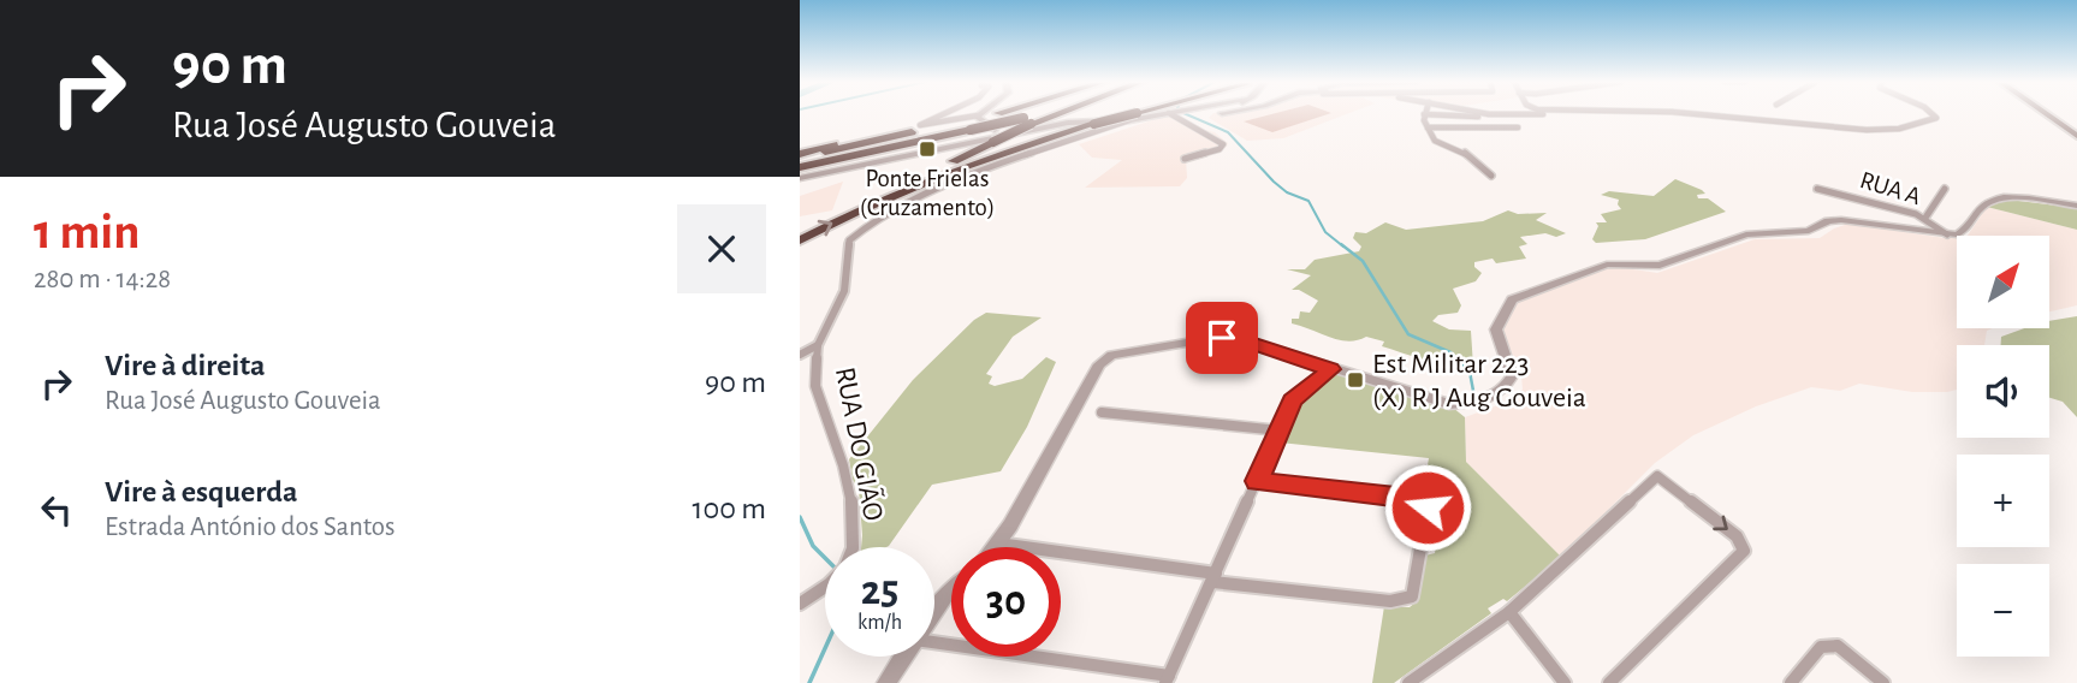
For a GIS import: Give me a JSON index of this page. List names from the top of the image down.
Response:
{
  "streets": {
    "street": ["RUA A", "RUA DO GIÃO"]
  },
  "places": {
    "transit": ["Ponte Frielas (Cruzamento)", "Est Militar 223 (X) R J Aug Gouveia"]
  },
  "north": "top right",
  "page": {
    "turn": ["90 m", "Rua José Augusto Gouveia"],
    "heading": ["1 min", "280 m · 14:28"],
    "map_buttons": ["+", "−"],
    "list": [
      {
        "name": "Vire à direita",
        "note": "Rua José Augusto Gouveia",
        "value": "90 m"
      },
      {
        "name": "Vire à esquerda",
        "note": "Estrada António dos Santos",
        "value": "100 m"
      }
    ],
    "speed": "25 km/h",
    "limit": "30"
  }
}
